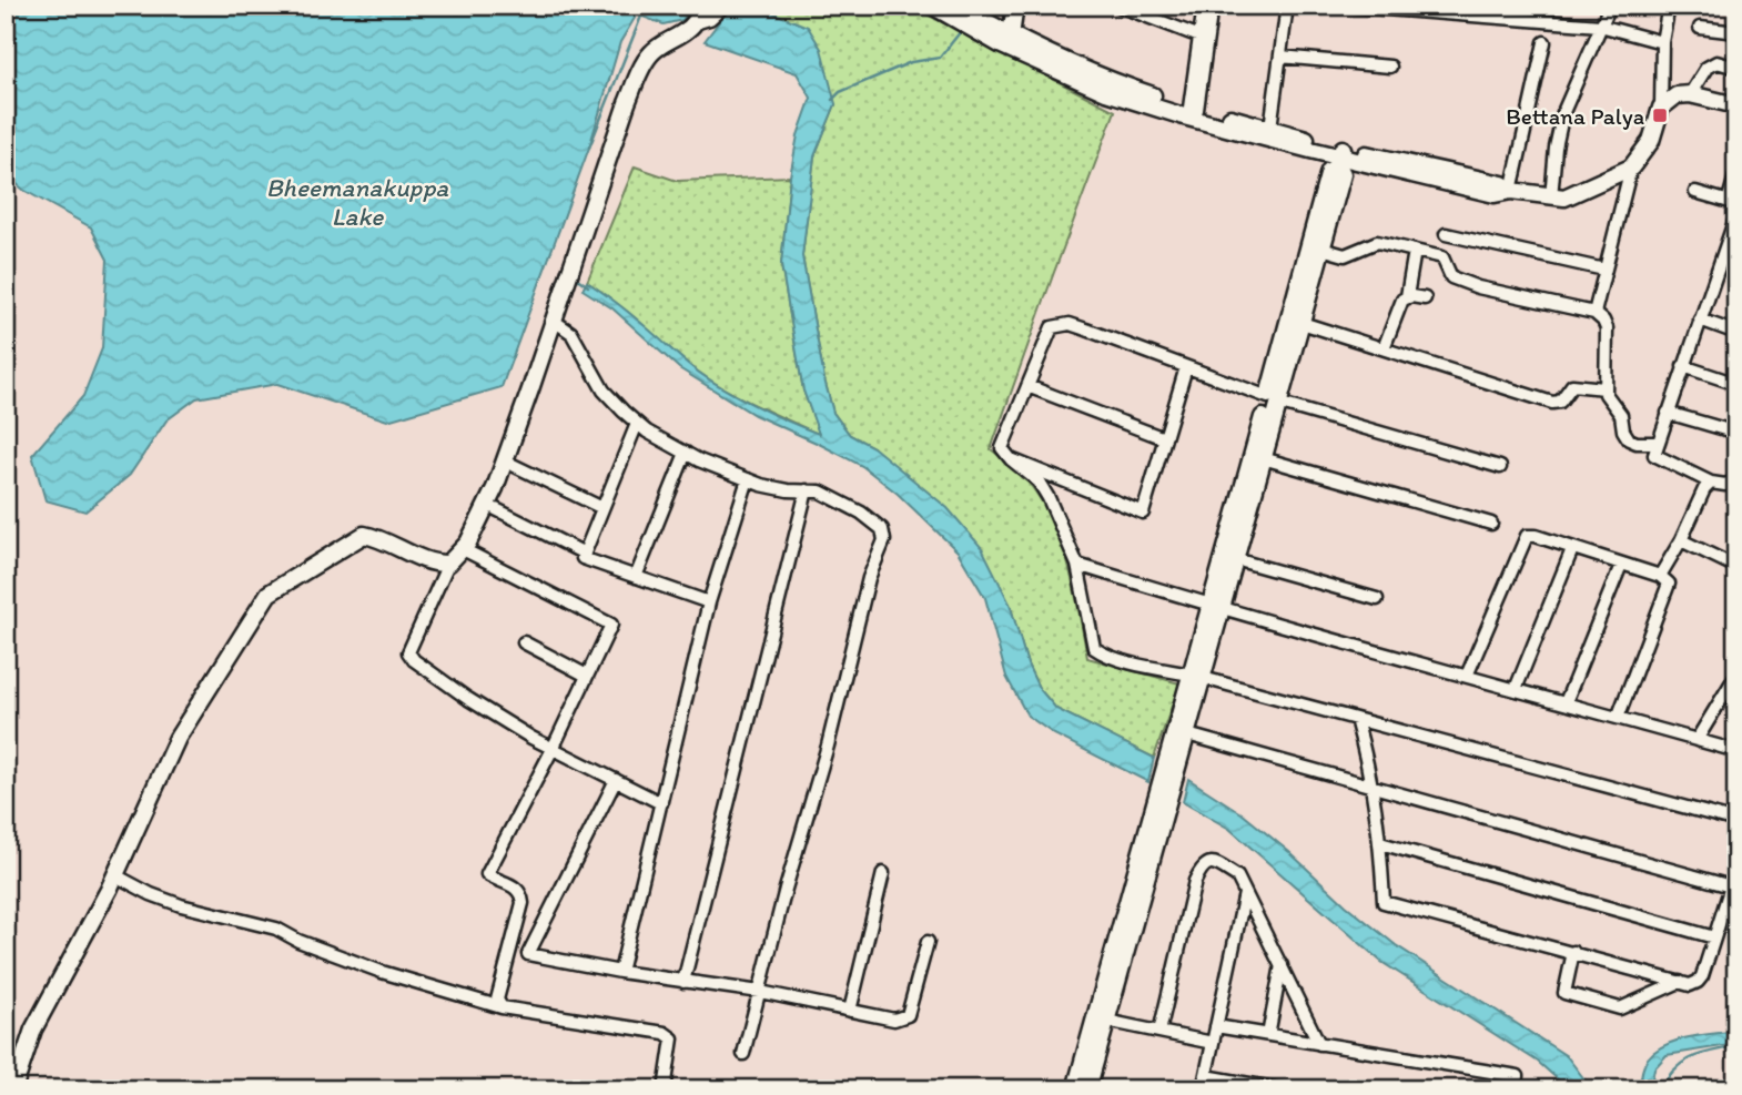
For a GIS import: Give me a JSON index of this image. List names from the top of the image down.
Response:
{
  "water": ["Bheemanakuppa Lake"],
  "places": {
    "transit": ["Bettana Palya"]
  }
}
